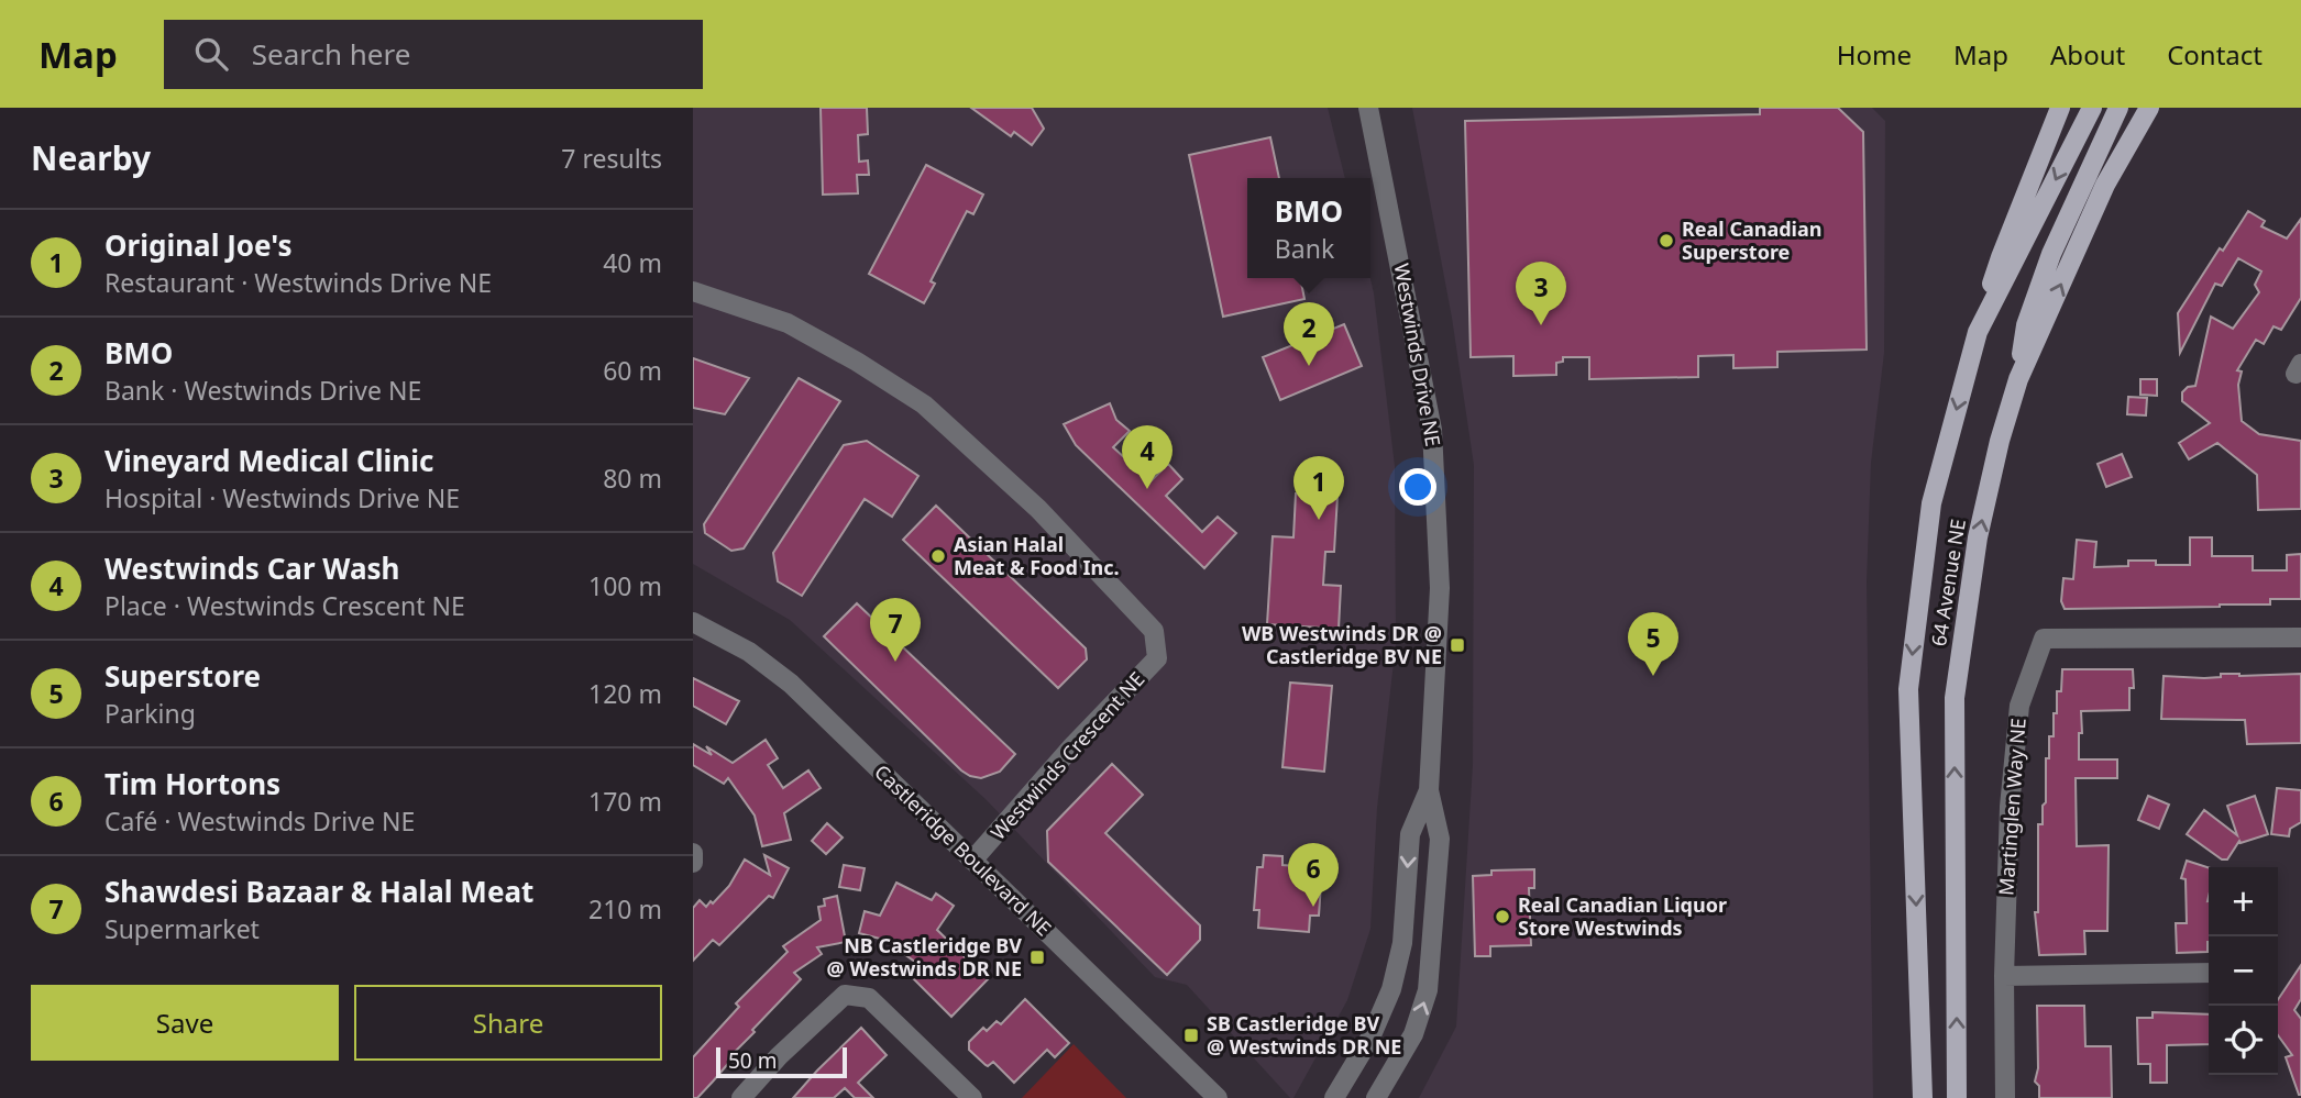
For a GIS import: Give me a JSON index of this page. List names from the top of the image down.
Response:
{
  "streets": {
    "main road": ["64 Avenue NE"],
    "street": [
      "Westwinds Drive NE",
      "Westwinds Crescent NE",
      "Martinglen Way NE",
      "Castleridge Boulevard NE"
    ]
  },
  "crossings": [
    ["Westwinds Crescent NE", "Castleridge Boulevard NE"]
  ],
  "places": {
    "other": ["Real Canadian Superstore", "Asian Halal Meat & Food Inc.", "Real Canadian Liquor Store Westwinds"],
    "transit": ["WB Westwinds DR @ Castleridge BV NE", "NB Castleridge BV @ Westwinds DR NE", "SB Castleridge BV @ Westwinds DR NE"]
  },
  "scale_bar": "50 m",
  "page": {
    "header": "Map",
    "search": "Search here",
    "nav": [
      "Home",
      "Map",
      "About",
      "Contact"
    ],
    "heading": ["Nearby", "7 results"],
    "popup": ["BMO", "Bank"],
    "list": [
      {
        "mark": "1",
        "name": "Original Joe's",
        "note": "Restaurant · Westwinds Drive NE",
        "value": "40 m"
      },
      {
        "mark": "2",
        "name": "BMO",
        "note": "Bank · Westwinds Drive NE",
        "value": "60 m"
      },
      {
        "mark": "3",
        "name": "Vineyard Medical Clinic",
        "note": "Hospital · Westwinds Drive NE",
        "value": "80 m"
      },
      {
        "mark": "4",
        "name": "Westwinds Car Wash",
        "note": "Place · Westwinds Crescent NE",
        "value": "100 m"
      },
      {
        "mark": "5",
        "name": "Superstore",
        "note": "Parking",
        "value": "120 m"
      },
      {
        "mark": "6",
        "name": "Tim Hortons",
        "note": "Café · Westwinds Drive NE",
        "value": "170 m"
      },
      {
        "mark": "7",
        "name": "Shawdesi Bazaar & Halal Meat",
        "note": "Supermarket",
        "value": "210 m"
      }
    ],
    "pins": [
      "3",
      "2",
      "4",
      "1",
      "7",
      "5",
      "6"
    ],
    "map_buttons": ["+", "−"],
    "buttons": ["Save", "Share"],
    "scale": "50 m"
  }
}
